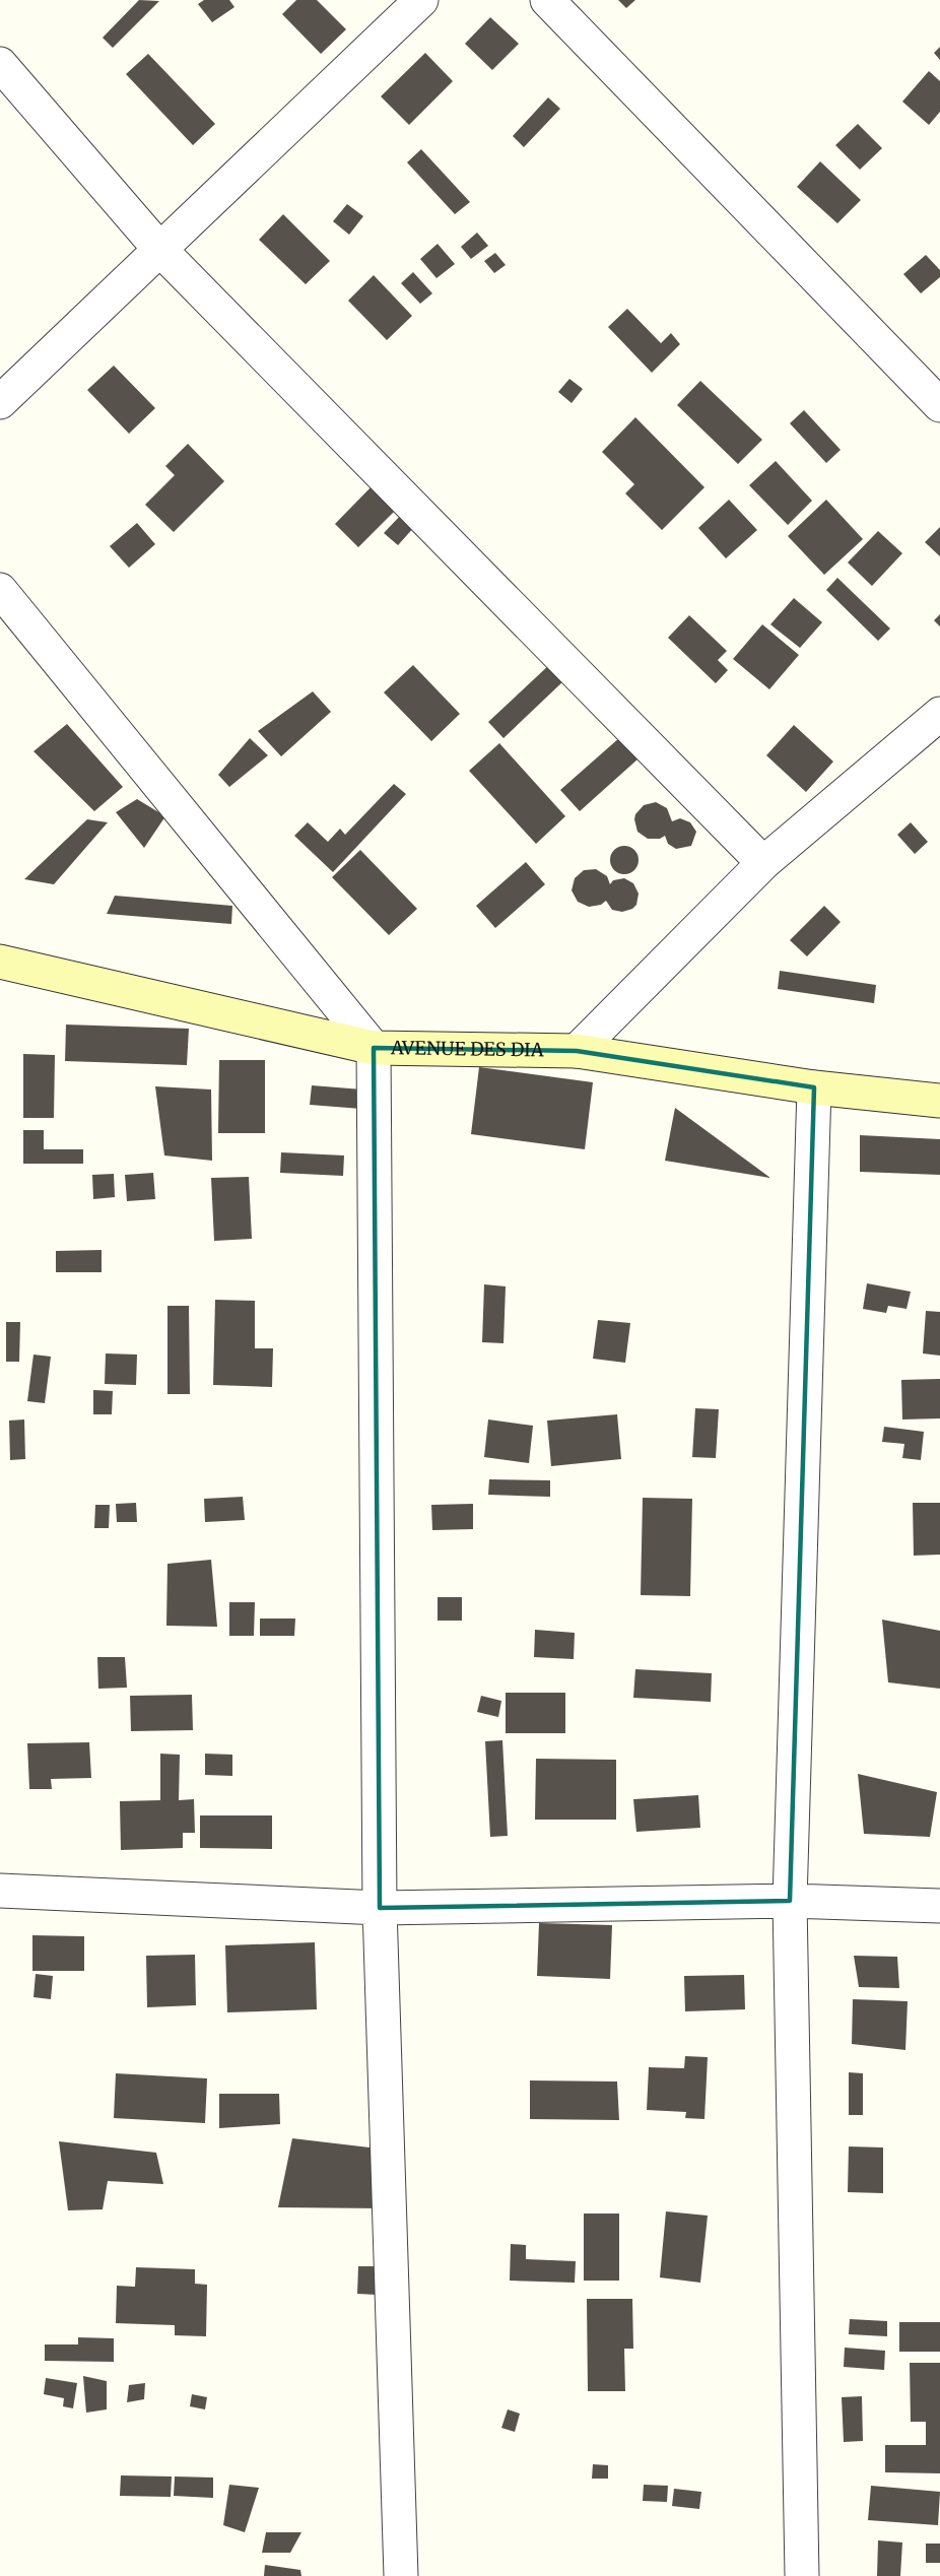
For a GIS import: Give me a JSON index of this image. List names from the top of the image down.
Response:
{
  "streets": {
    "street": ["AVENUE DES DIA"]
  }
}
